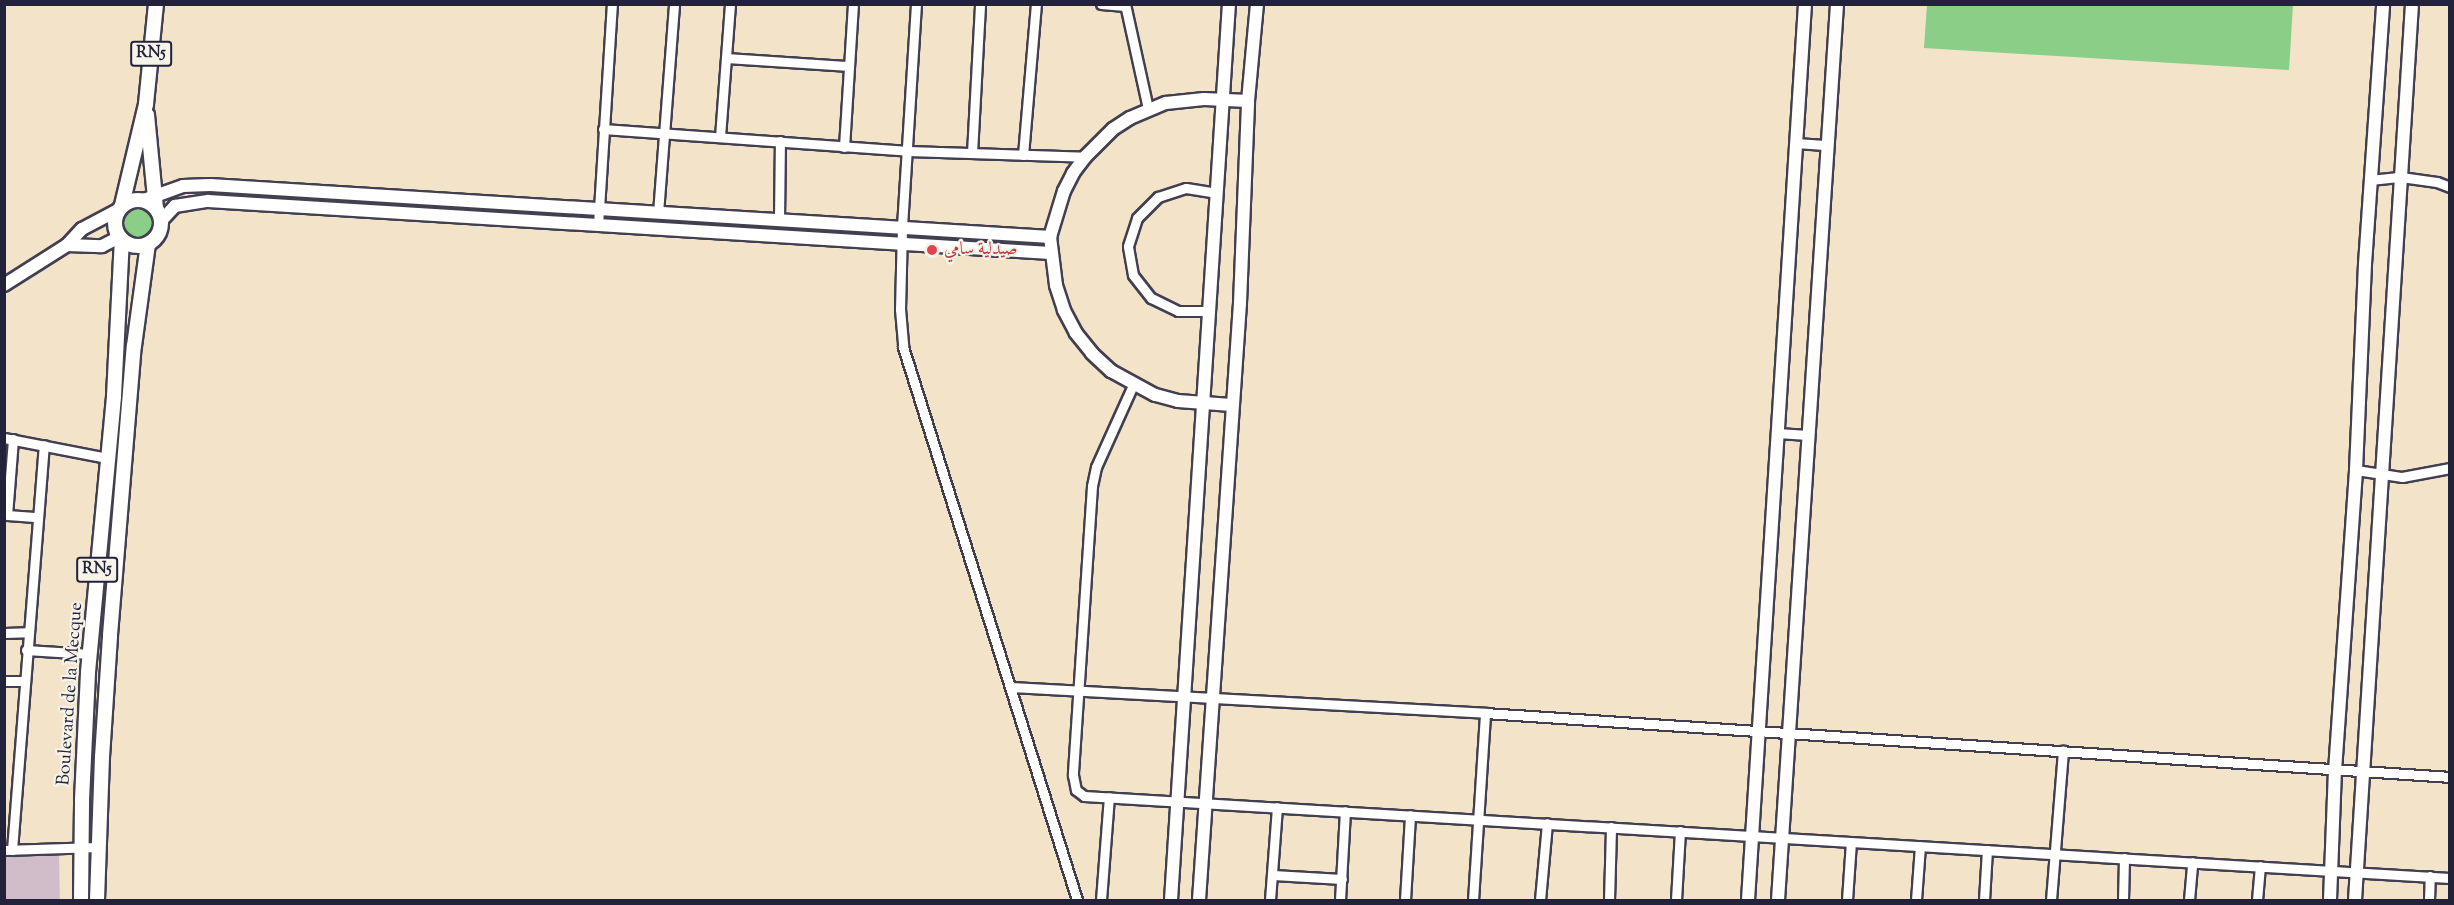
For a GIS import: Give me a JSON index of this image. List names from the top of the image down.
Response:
{
  "streets": {
    "main road": ["RN5", "Boulevard de la Mecque"]
  },
  "crossings": [
    ["RN5", "Boulevard de la Mecque"]
  ],
  "places": ["صيدلية سامي"]
}
